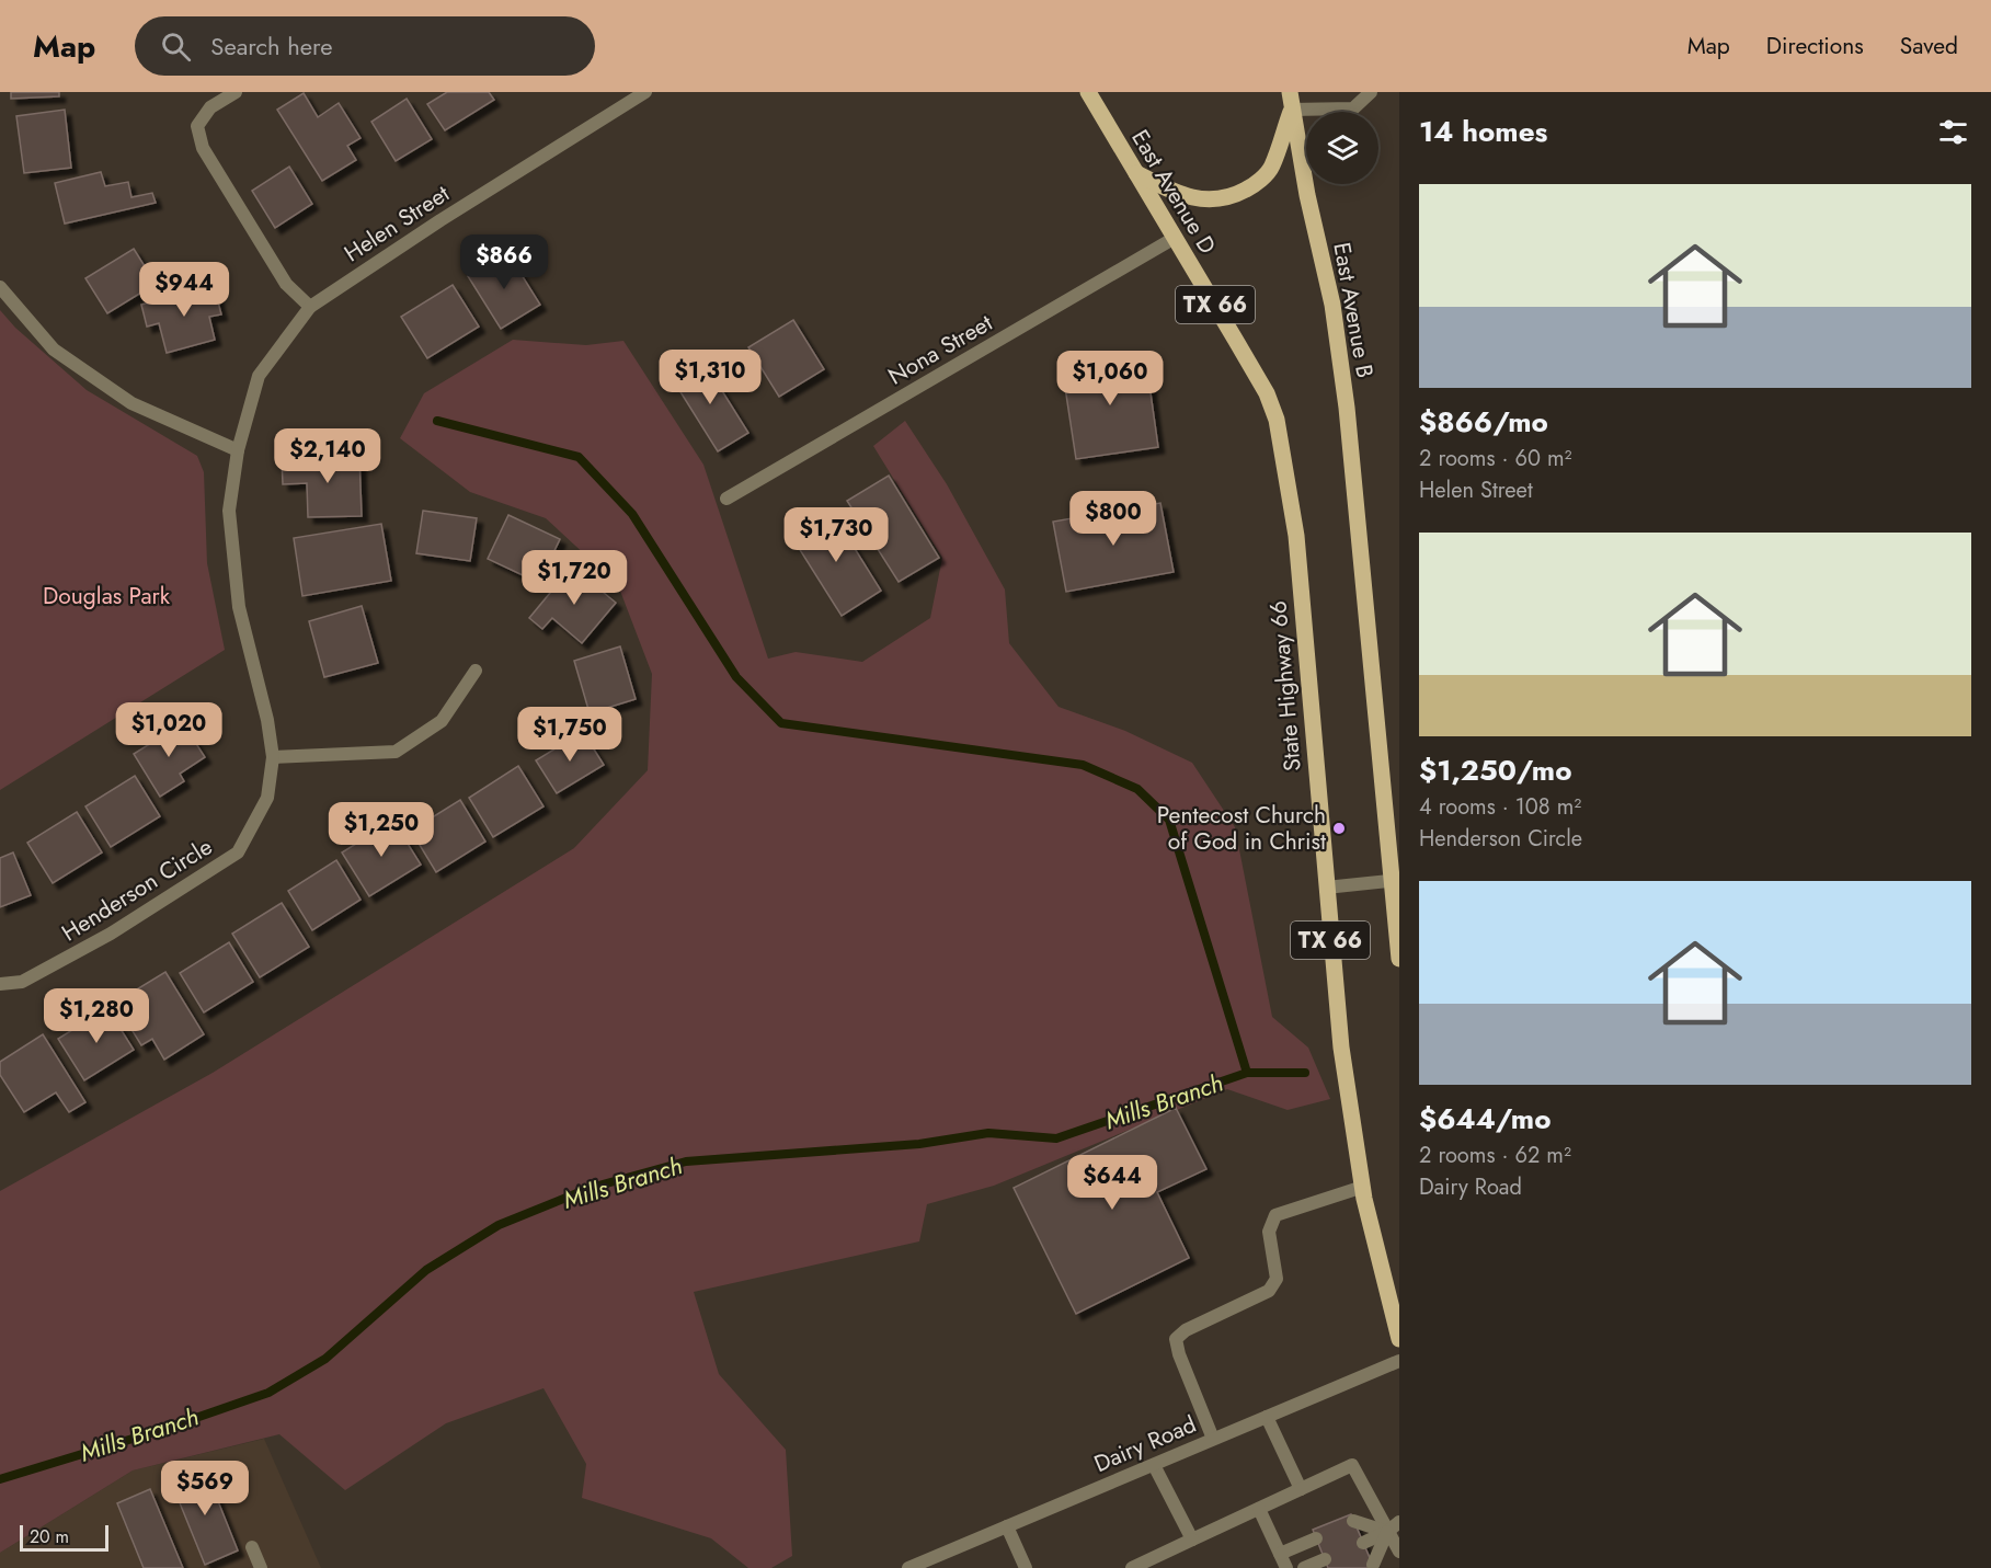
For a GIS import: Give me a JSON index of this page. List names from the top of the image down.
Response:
{
  "streets": {
    "main road": [
      "East Avenue D",
      "TX 66",
      "East Avenue B",
      "State Highway 66"
    ],
    "street": [
      "Helen Street",
      "Nona Street",
      "Henderson Circle",
      "Dairy Road"
    ]
  },
  "crossings": [
    ["East Avenue D", "Nona Street"],
    ["East Avenue D", "State Highway 66"],
    ["Helen Street", "Henderson Circle"],
    ["TX 66", "East Avenue B"]
  ],
  "water": ["Mills Branch"],
  "parks": ["Douglas Park"],
  "places": ["Pentecost Church of God in Christ"],
  "scale_bar": "20 m",
  "page": {
    "header": "Map",
    "search": "Search here",
    "nav": ["Map", "Directions", "Saved"],
    "heading": "14 homes",
    "list": [
      {
        "name": "$866/mo",
        "note": "2 rooms · 60 m² · Helen Street"
      },
      {
        "name": "$1,250/mo",
        "note": "4 rooms · 108 m² · Henderson Circle"
      },
      {
        "name": "$644/mo",
        "note": "2 rooms · 62 m² · Dairy Road"
      }
    ],
    "price": [
      "$866",
      "$944",
      "$1,310",
      "$1,060",
      "$2,140",
      "$800",
      "$1,730",
      "$1,720",
      "$1,020",
      "$1,750",
      "$1,250",
      "$1,280",
      "$644",
      "$569"
    ],
    "scale": "20 m"
  }
}
